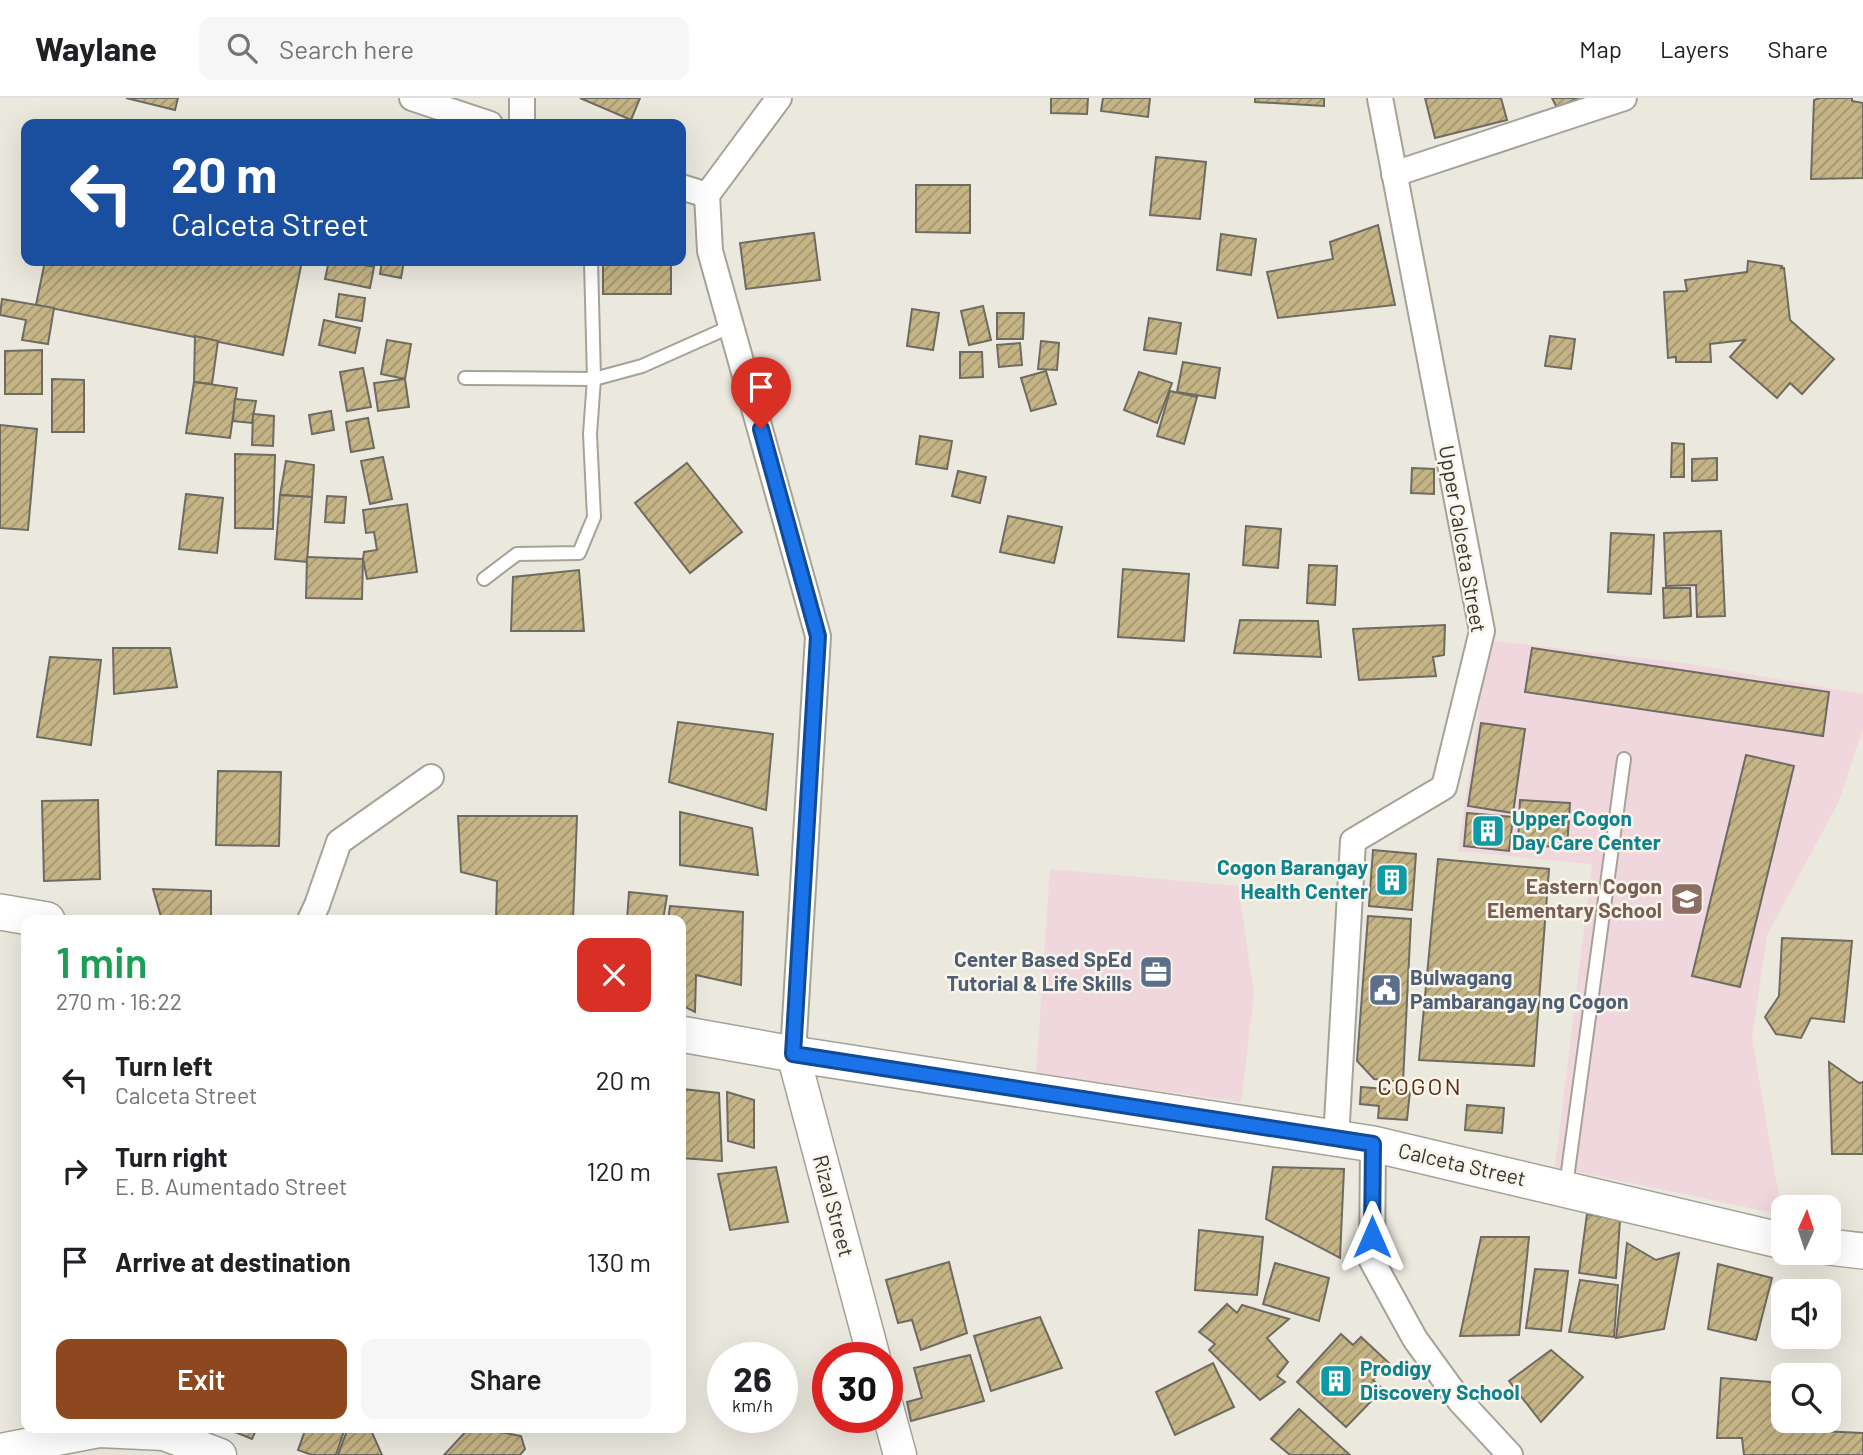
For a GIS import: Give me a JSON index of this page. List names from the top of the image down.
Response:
{
  "streets": {
    "main road": ["Calceta Street"],
    "street": ["Upper Calceta Street", "Rizal Street"]
  },
  "crossings": [
    ["Upper Calceta Street", "Calceta Street"],
    ["Calceta Street", "Rizal Street"]
  ],
  "districts": ["COGON"],
  "places": {
    "building": ["Upper Cogon Day Care Center", "Cogon Barangay Health Center", "Prodigy Discovery School"],
    "school or university": ["Eastern Cogon Elementary School"],
    "office": ["Center Based SpEd Tutorial & Life Skills"],
    "public building": ["Bulwagang Pambarangay ng Cogon"]
  },
  "north": "top",
  "page": {
    "header": "Waylane",
    "search": "Search here",
    "nav": ["Map", "Layers", "Share"],
    "turn": ["20 m", "Calceta Street"],
    "heading": ["1 min", "270 m · 16:22"],
    "list": [
      {
        "name": "Turn left",
        "note": "Calceta Street",
        "value": "20 m"
      },
      {
        "name": "Turn right",
        "note": "E. B. Aumentado Street",
        "value": "120 m"
      },
      {
        "name": "Arrive at destination",
        "value": "130 m"
      }
    ],
    "buttons": ["Exit", "Share"],
    "speed": "26 km/h",
    "limit": "30"
  }
}
